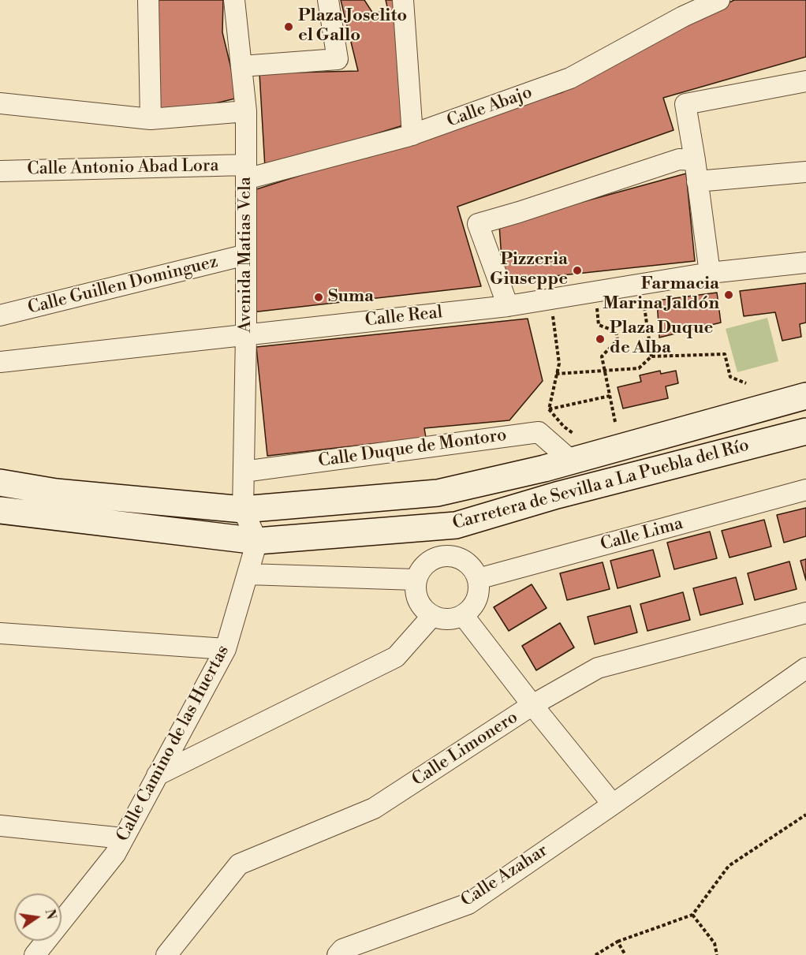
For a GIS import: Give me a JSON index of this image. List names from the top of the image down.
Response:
{
  "streets": {
    "main road": ["Carretera de Sevilla a La Puebla del Río"],
    "street": [
      "Calle Abajo",
      "Calle Antonio Abad Lora",
      "Avenida Matias Vela",
      "Calle Guillen Dominguez",
      "Calle Real",
      "Calle Duque de Montoro",
      "Calle Lima",
      "Calle Camino de las Huertas",
      "Calle Limonero",
      "Calle Azahar"
    ]
  },
  "crossings": [
    ["Calle Abajo", "Calle Antonio Abad Lora"],
    ["Calle Abajo", "Avenida Matias Vela"],
    ["Calle Antonio Abad Lora", "Avenida Matias Vela"],
    ["Avenida Matias Vela", "Calle Guillen Dominguez"],
    ["Avenida Matias Vela", "Calle Real"],
    ["Avenida Matias Vela", "Calle Duque de Montoro"],
    ["Avenida Matias Vela", "Carretera de Sevilla a La Puebla del Río"],
    ["Calle Duque de Montoro", "Carretera de Sevilla a La Puebla del Río"],
    ["Carretera de Sevilla a La Puebla del Río", "Calle Camino de las Huertas"]
  ],
  "places": [
    "Plaza Joselito el Gallo",
    "Pizzeria Giuseppe",
    "Farmacia Marina Jaldón",
    "Suma",
    "Plaza Duque de Alba"
  ],
  "north": "right"
}
